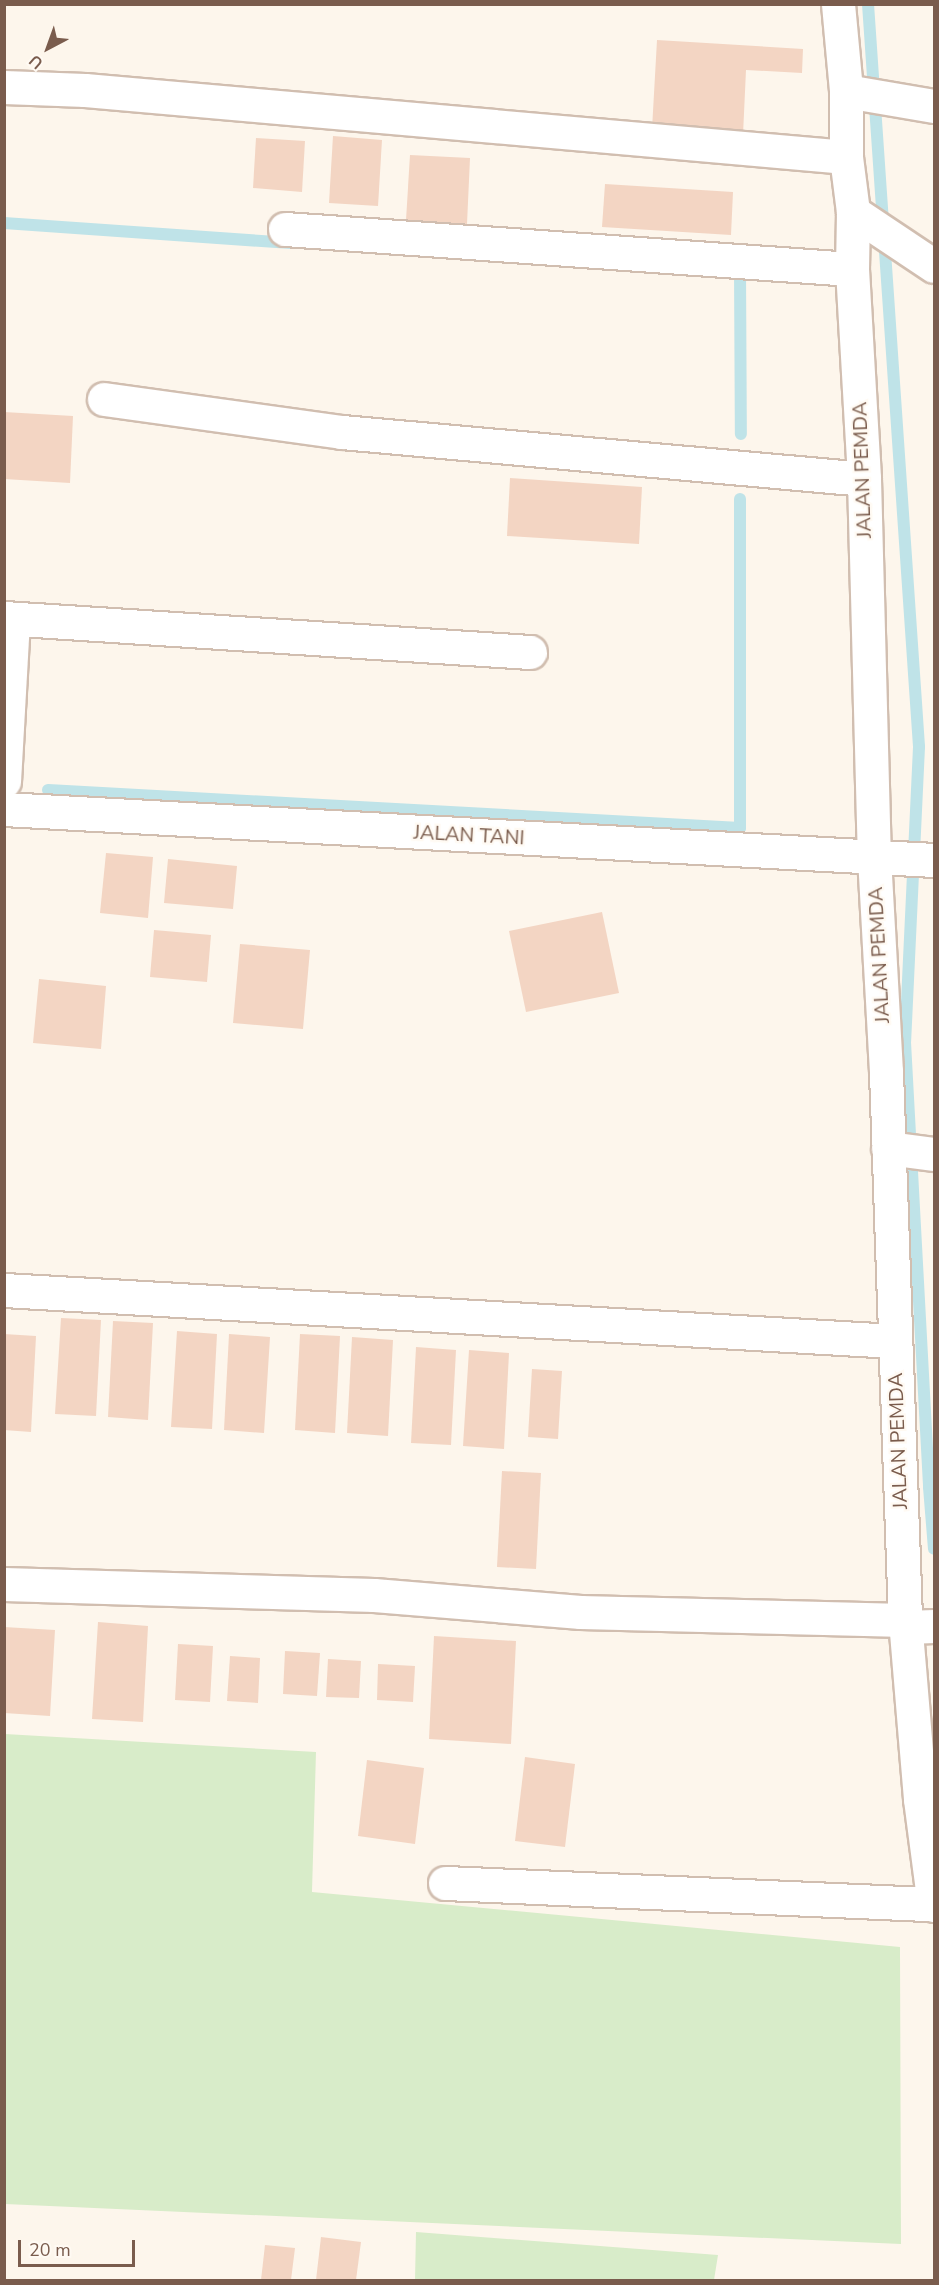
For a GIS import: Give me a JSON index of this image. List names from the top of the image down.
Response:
{
  "streets": {
    "street": ["JALAN PEMDA", "JALAN TANI"]
  },
  "crossings": [
    ["JALAN PEMDA", "JALAN TANI"]
  ],
  "scale_bar": "20 m",
  "north": "bottom left"
}
